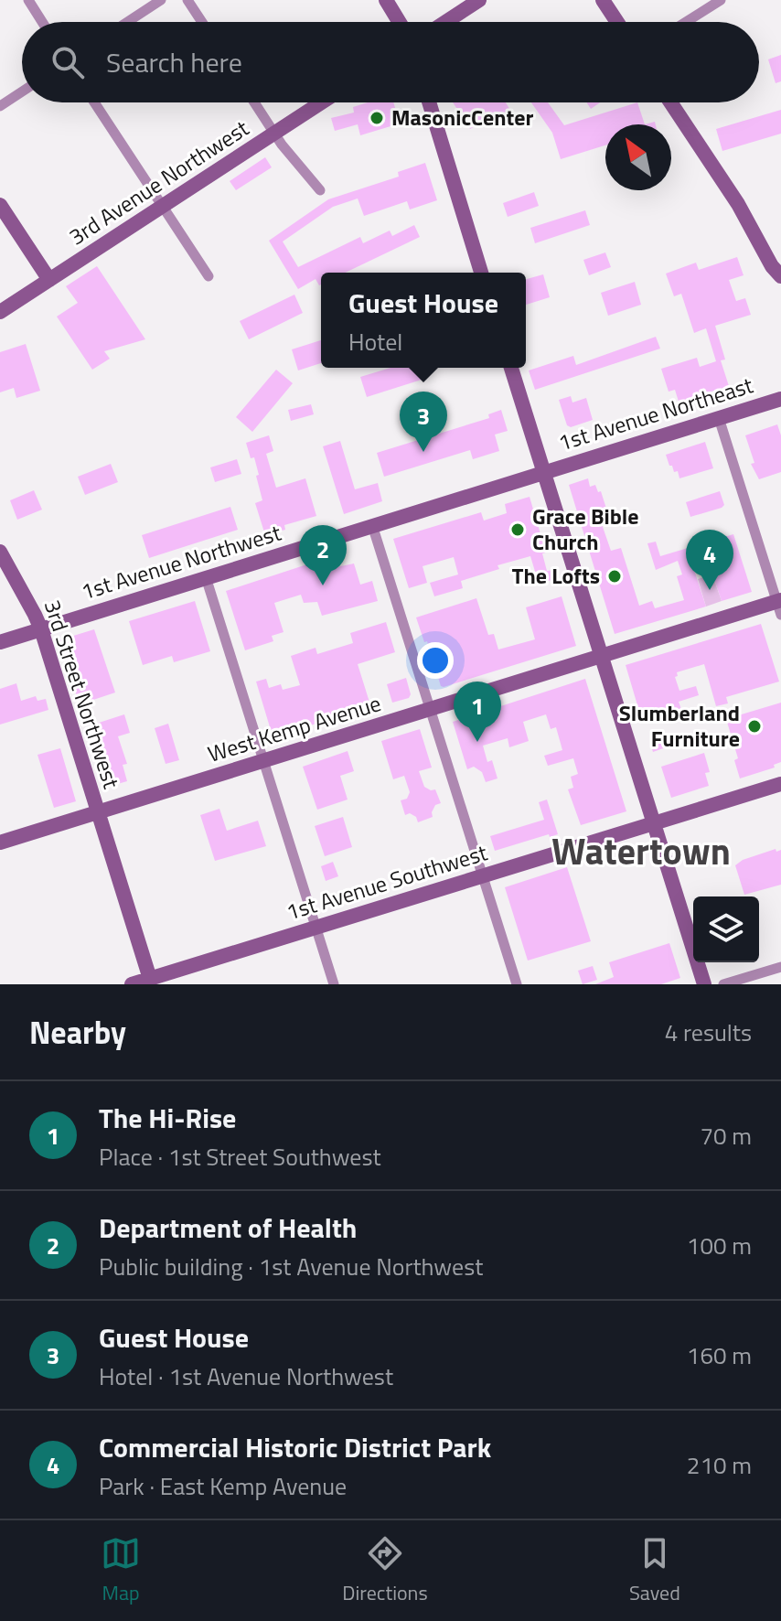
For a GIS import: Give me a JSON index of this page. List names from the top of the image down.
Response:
{
  "streets": {
    "street": [
      "3rd Avenue Northwest",
      "1st Avenue Northeast",
      "1st Avenue Northwest",
      "3rd Street Northwest",
      "West Kemp Avenue",
      "1st Avenue Southwest"
    ]
  },
  "crossings": [
    ["1st Avenue Northeast", "1st Avenue Northwest"],
    ["1st Avenue Northwest", "3rd Street Northwest"],
    ["3rd Street Northwest", "West Kemp Avenue"],
    ["3rd Street Northwest", "1st Avenue Southwest"]
  ],
  "districts": ["Watertown"],
  "places": [
    "MasonicCenter",
    "Grace Bible Church",
    "The Lofts",
    "Slumberland Furniture"
  ],
  "north": "top left",
  "page": {
    "search": "Search here",
    "popup": ["Guest House", "Hotel"],
    "pins": [
      "3",
      "2",
      "4",
      "1"
    ],
    "heading": ["Nearby", "4 results"],
    "list": [
      {
        "mark": "1",
        "name": "The Hi-Rise",
        "note": "Place · 1st Street Southwest",
        "value": "70 m"
      },
      {
        "mark": "2",
        "name": "Department of Health",
        "note": "Public building · 1st Avenue Northwest",
        "value": "100 m"
      },
      {
        "mark": "3",
        "name": "Guest House",
        "note": "Hotel · 1st Avenue Northwest",
        "value": "160 m"
      },
      {
        "mark": "4",
        "name": "Commercial Historic District Park",
        "note": "Park · East Kemp Avenue",
        "value": "210 m"
      }
    ],
    "nav": ["Map", "Directions", "Saved"]
  }
}
